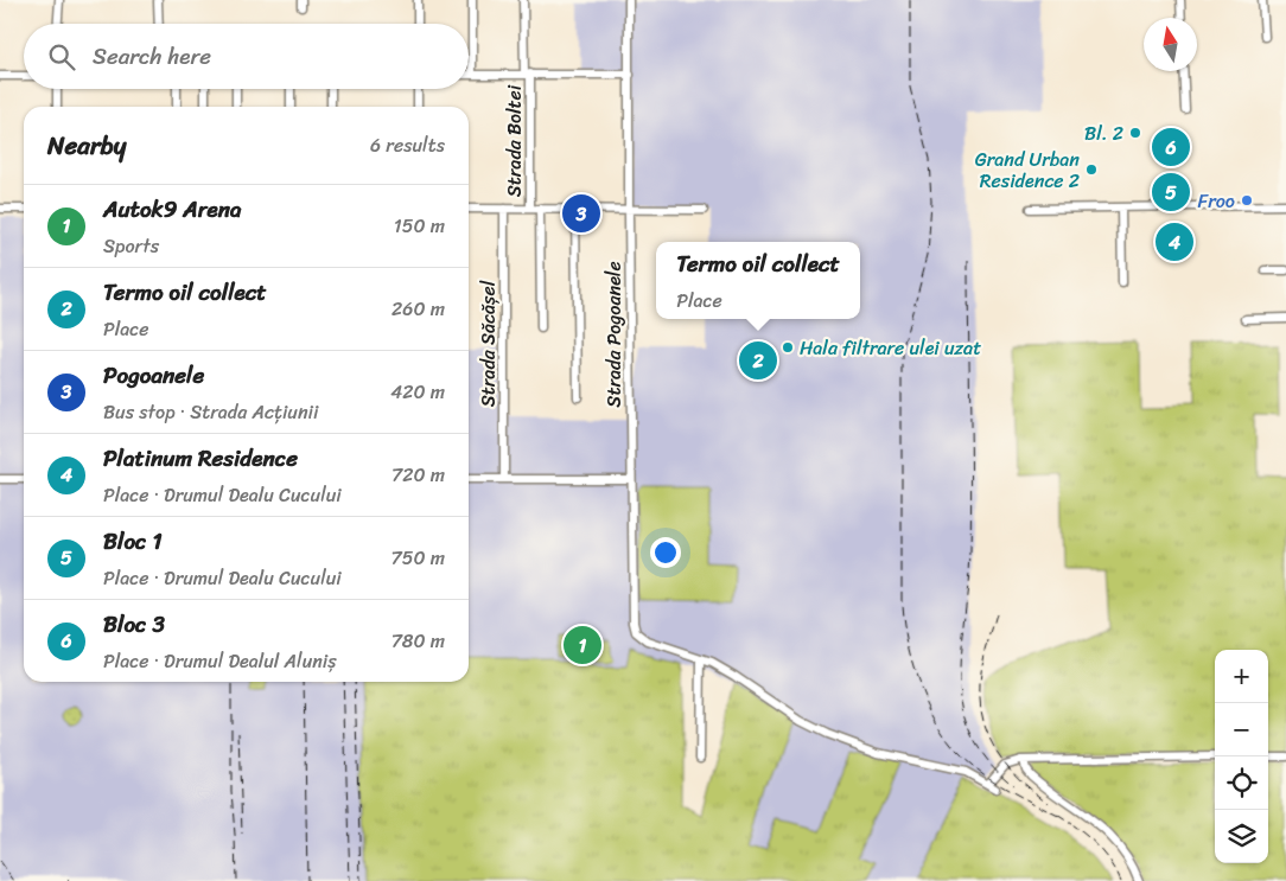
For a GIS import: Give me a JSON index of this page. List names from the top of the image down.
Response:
{
  "streets": {
    "street": ["Strada Boltei", "Strada Pogoanele", "Strada Săcășel"]
  },
  "places": [
    "Bl. 2",
    "Grand Urban Residence 2",
    "Froo",
    "Hala filtrare ulei uzat"
  ],
  "north": "top",
  "page": {
    "search": "Search here",
    "heading": ["Nearby", "6 results"],
    "pins": [
      "6",
      "5",
      "3",
      "4",
      "2",
      "1"
    ],
    "list": [
      {
        "mark": "1",
        "name": "Autok9 Arena",
        "note": "Sports",
        "value": "150 m"
      },
      {
        "mark": "2",
        "name": "Termo oil collect",
        "note": "Place",
        "value": "260 m"
      },
      {
        "mark": "3",
        "name": "Pogoanele",
        "note": "Bus stop · Strada Acțiunii",
        "value": "420 m"
      },
      {
        "mark": "4",
        "name": "Platinum Residence",
        "note": "Place · Drumul Dealu Cucului",
        "value": "720 m"
      },
      {
        "mark": "5",
        "name": "Bloc 1",
        "note": "Place · Drumul Dealu Cucului",
        "value": "750 m"
      },
      {
        "mark": "6",
        "name": "Bloc 3",
        "note": "Place · Drumul Dealul Aluniș",
        "value": "780 m"
      }
    ],
    "popup": ["Termo oil collect", "Place"],
    "map_buttons": ["+", "−"]
  }
}
